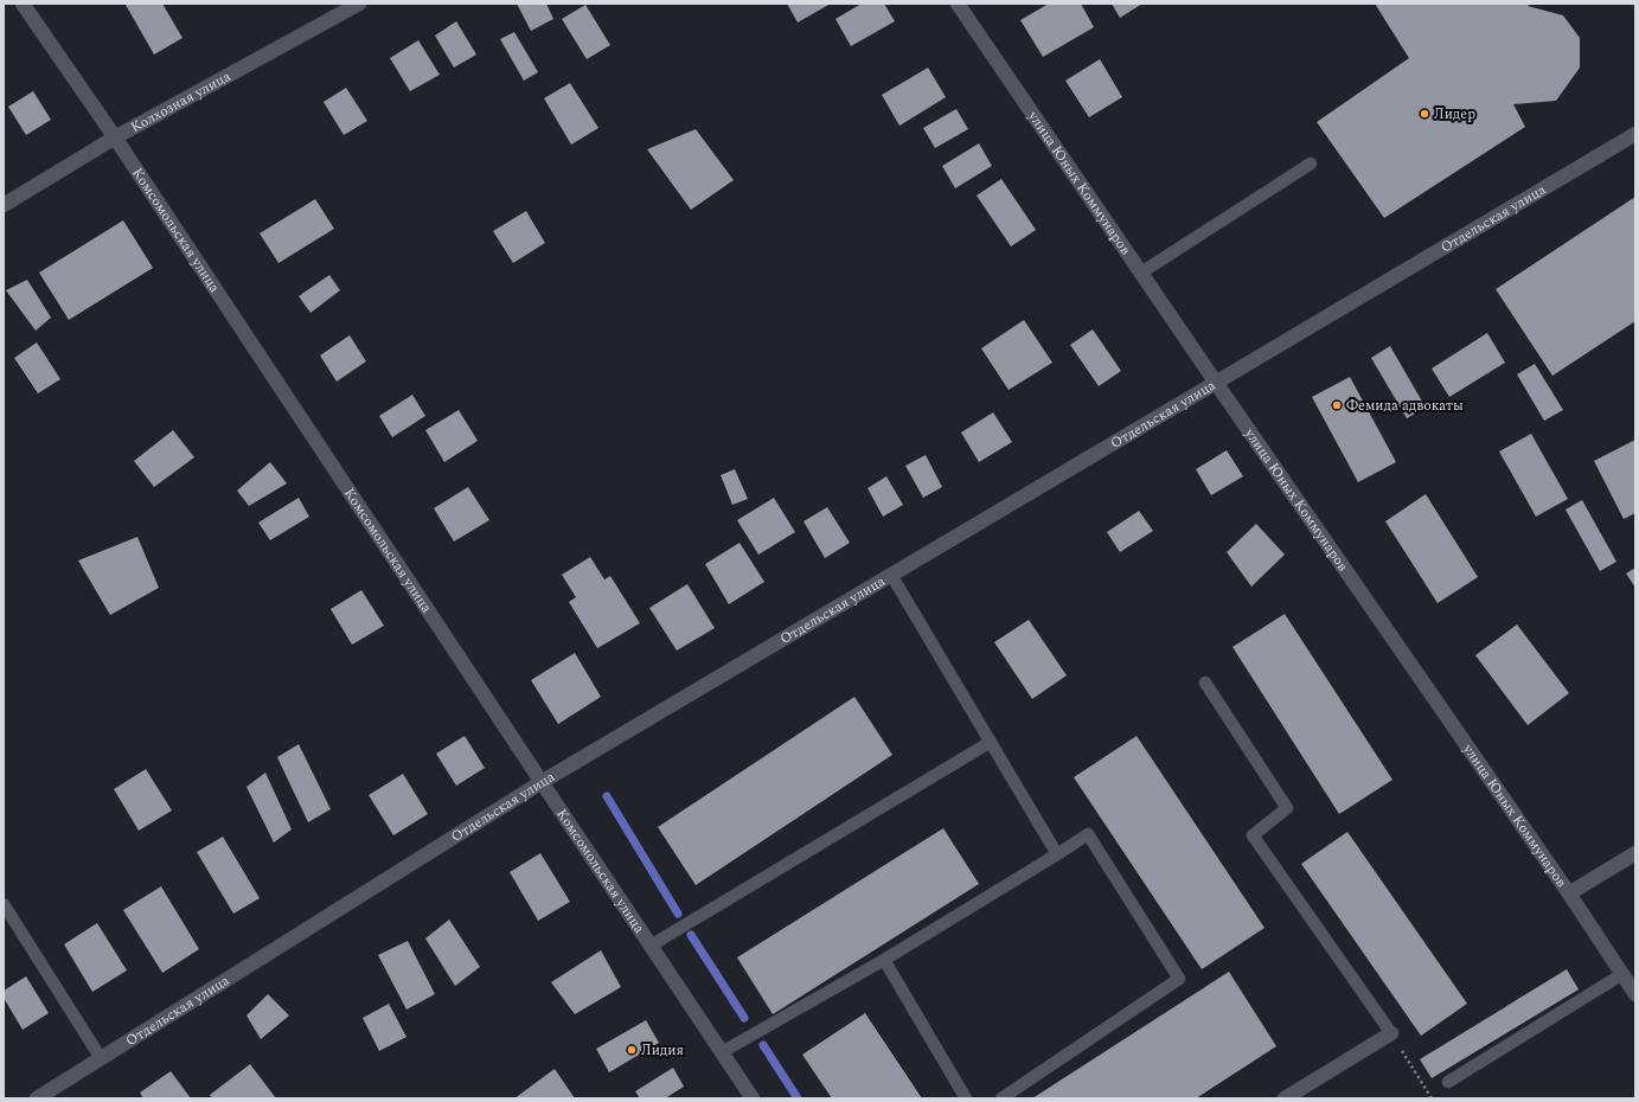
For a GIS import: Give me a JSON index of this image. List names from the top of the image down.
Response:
{
  "streets": {
    "street": [
      "Колхозная улица",
      "улица Юных Коммунаров",
      "Отдельская улица",
      "Комсомольская улица"
    ]
  },
  "crossings": [
    ["Колхозная улица", "Комсомольская улица"],
    ["улица Юных Коммунаров", "Отдельская улица"],
    ["Отдельская улица", "Комсомольская улица"]
  ],
  "places": ["Лидер", "Фемида адвокаты", "Лидия"]
}
